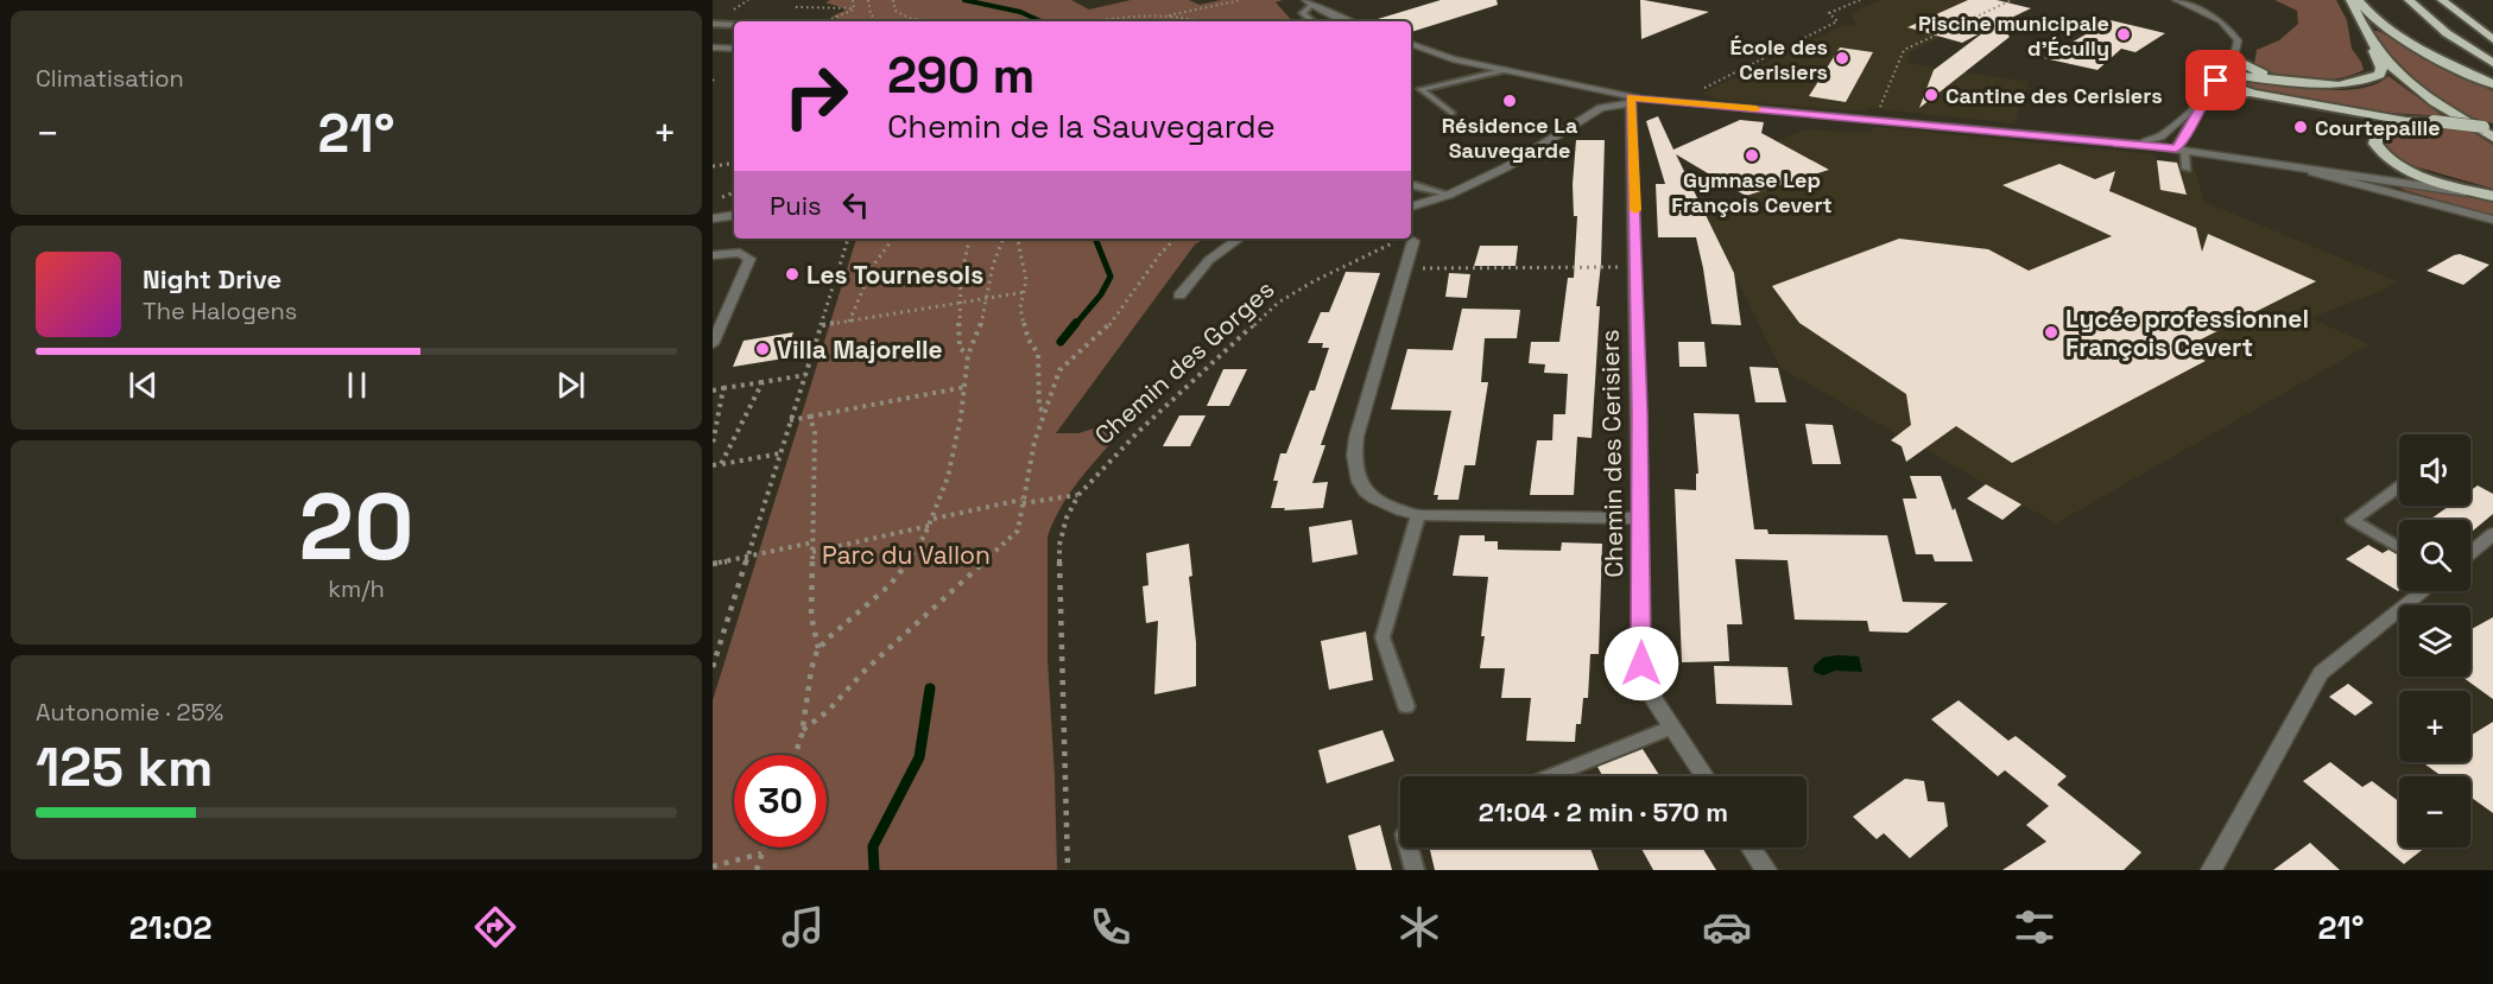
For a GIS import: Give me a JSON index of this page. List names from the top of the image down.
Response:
{
  "streets": {
    "street": ["Chemin des Cerisiers"],
    "path": ["Chemin des Gorges"]
  },
  "parks": ["Parc du Vallon"],
  "places": [
    "Piscine municipale d'Écully",
    "École des Cerisiers",
    "Cantine des Cerisiers",
    "Résidence La Sauvegarde",
    "Courtepaille",
    "Gymnase Lep François Cevert",
    "Les Tournesols",
    "Lycée professionnel François Cevert",
    "Villa Majorelle"
  ],
  "page": {
    "tile": [
      "Climatisation",
      ["20", "km/h"],
      ["Autonomie · 25%", "125 km"]
    ],
    "turn": ["290 m", "Chemin de la Sauvegarde"],
    "heat": ["−", "21°", "+"],
    "then": "Puis",
    "song": ["Night Drive", "The Halogens"],
    "map_buttons": ["+", "−"],
    "limit": "30",
    "trip": "21:04 · 2 min · 570 m",
    "tabs": ["21:02", "21°"]
  }
}
